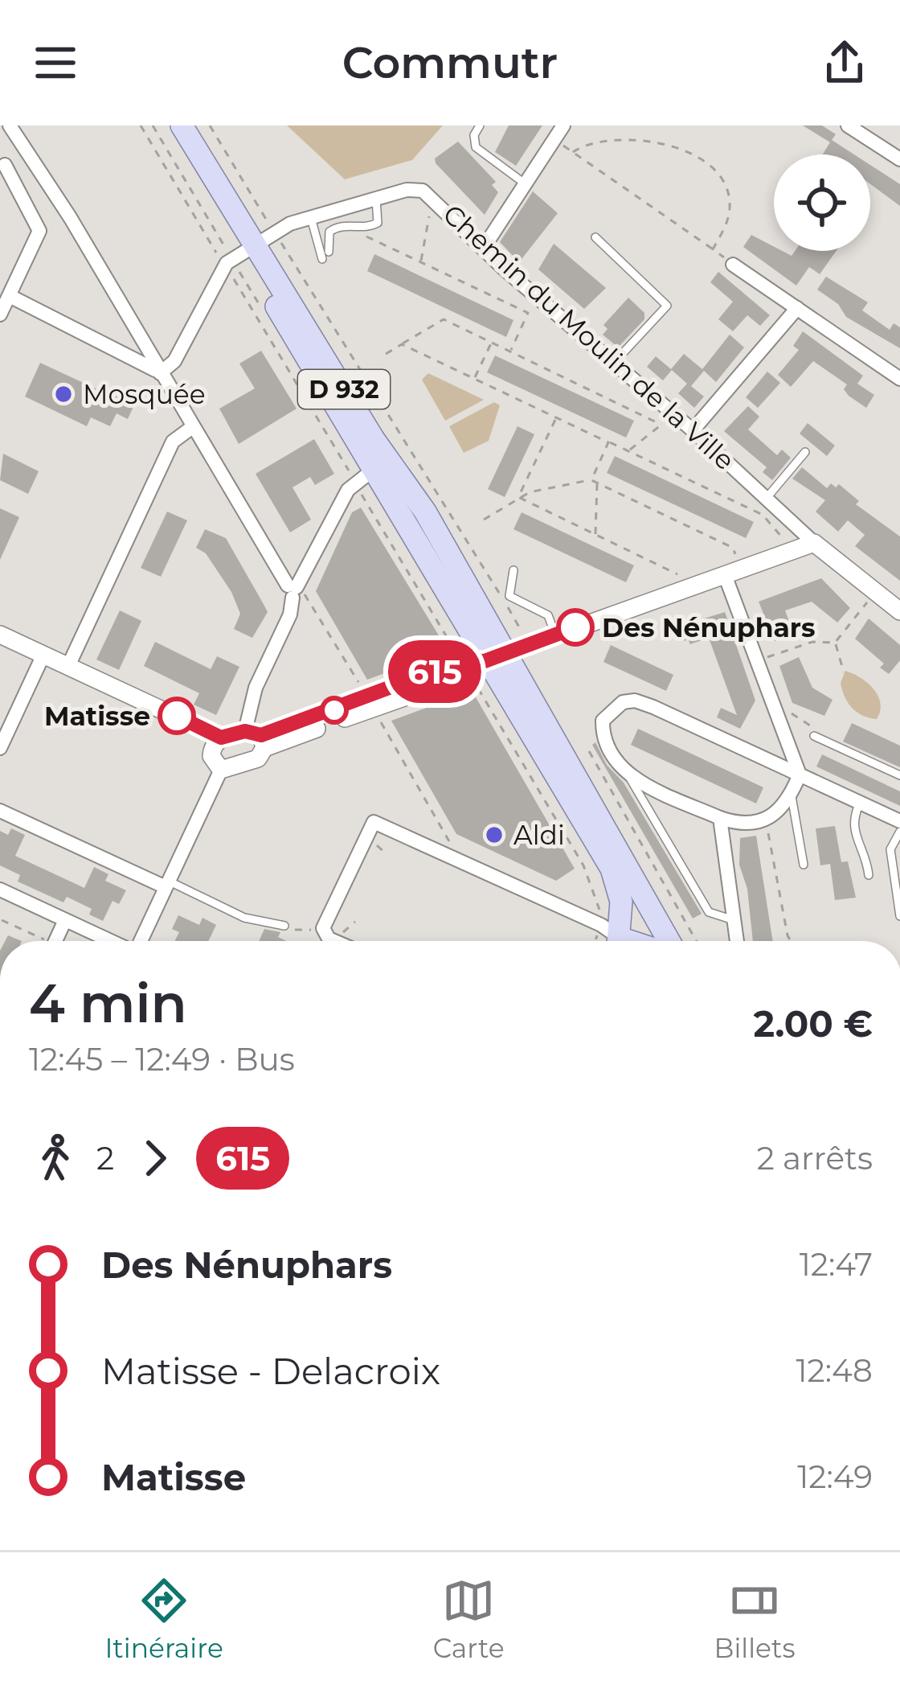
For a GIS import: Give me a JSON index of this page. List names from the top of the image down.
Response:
{
  "streets": {
    "main road": ["D 932"],
    "street": ["Chemin du Moulin de la Ville"]
  },
  "crossings": [
    ["Chemin du Moulin de la Ville", "D 932"]
  ],
  "places": [
    "Mosquée",
    "Des Nénuphars",
    "Matisse",
    "Aldi"
  ],
  "lines": ["bus line 615"],
  "page": {
    "header": "Commutr",
    "on_map": "615",
    "heading": ["4 min", "12:45 – 12:49 · Bus", "2.00 €"],
    "legs": ["2", "615", "2 arrêts"],
    "list": [
      {
        "name": "Des Nénuphars",
        "value": "12:47"
      },
      {
        "name": "Matisse - Delacroix",
        "value": "12:48"
      },
      {
        "name": "Matisse",
        "value": "12:49"
      }
    ],
    "tabs": ["Itinéraire", "Carte", "Billets"]
  }
}
